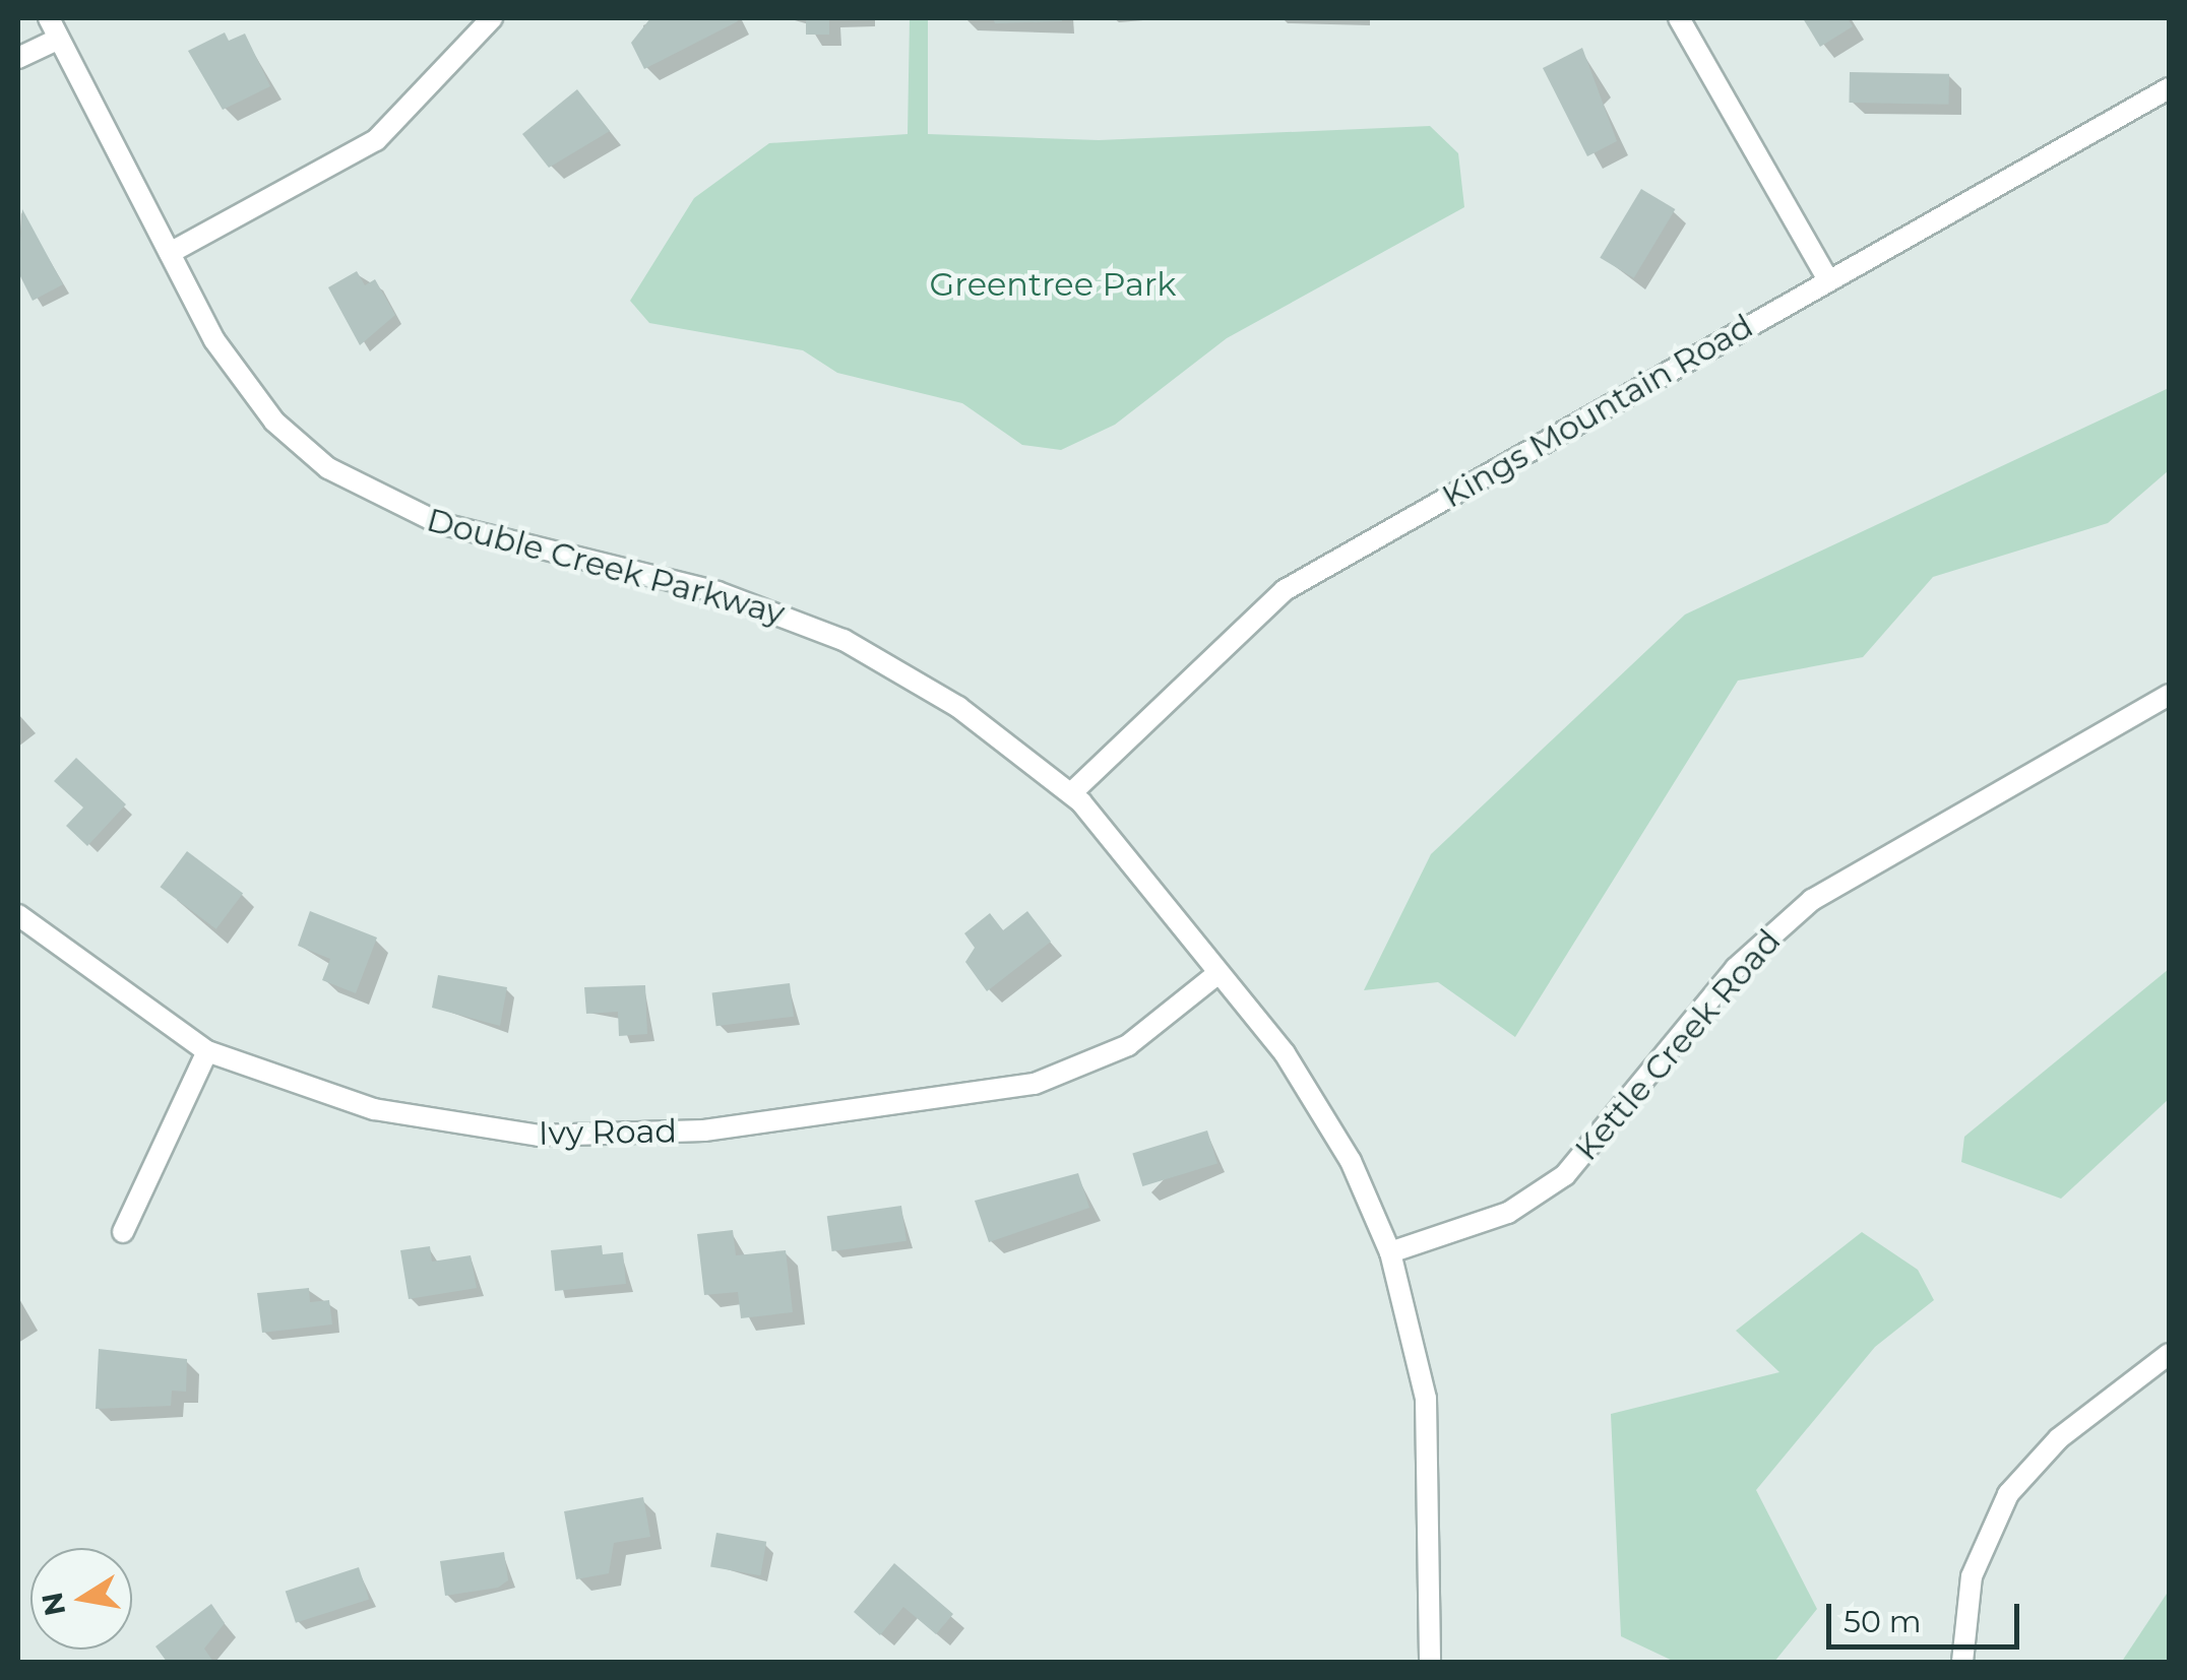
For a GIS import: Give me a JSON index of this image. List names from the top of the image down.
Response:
{
  "streets": {
    "street": [
      "Kings Mountain Road",
      "Double Creek Parkway",
      "Kettle Creek Road",
      "Ivy Road"
    ]
  },
  "crossings": [
    ["Kings Mountain Road", "Double Creek Parkway"],
    ["Double Creek Parkway", "Kettle Creek Road"],
    ["Double Creek Parkway", "Ivy Road"]
  ],
  "parks": ["Greentree Park"],
  "scale_bar": "50 m",
  "north": "left"
}
